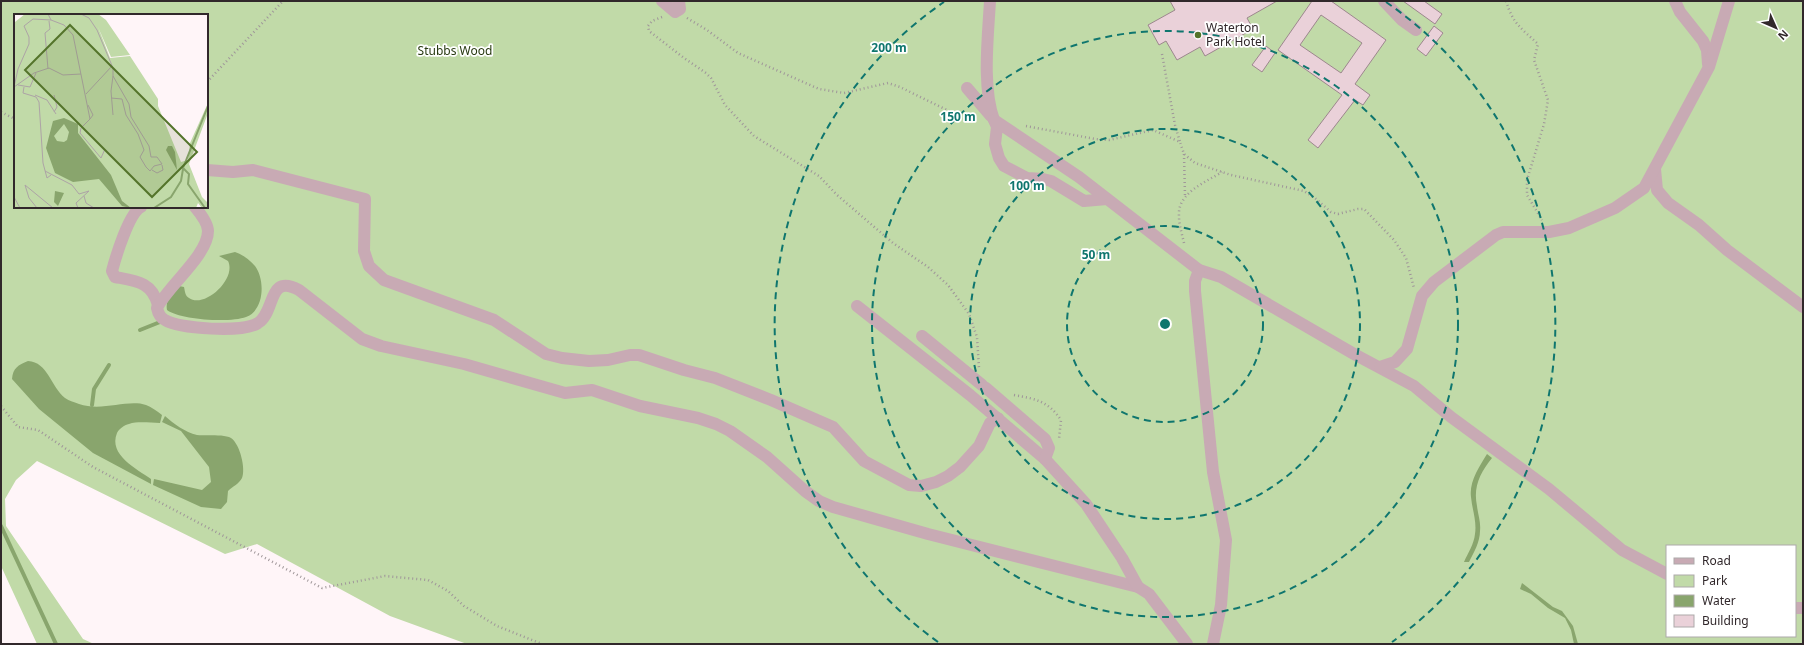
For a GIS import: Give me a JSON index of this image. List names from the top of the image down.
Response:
{
  "parks": ["Stubbs Wood"],
  "places": ["Waterton Park Hotel"],
  "legend": [
    "Road",
    "Park",
    "Water",
    "Building"
  ],
  "north": "bottom right",
  "rings": [
    "200 m",
    "150 m",
    "100 m",
    "50 m"
  ]
}
